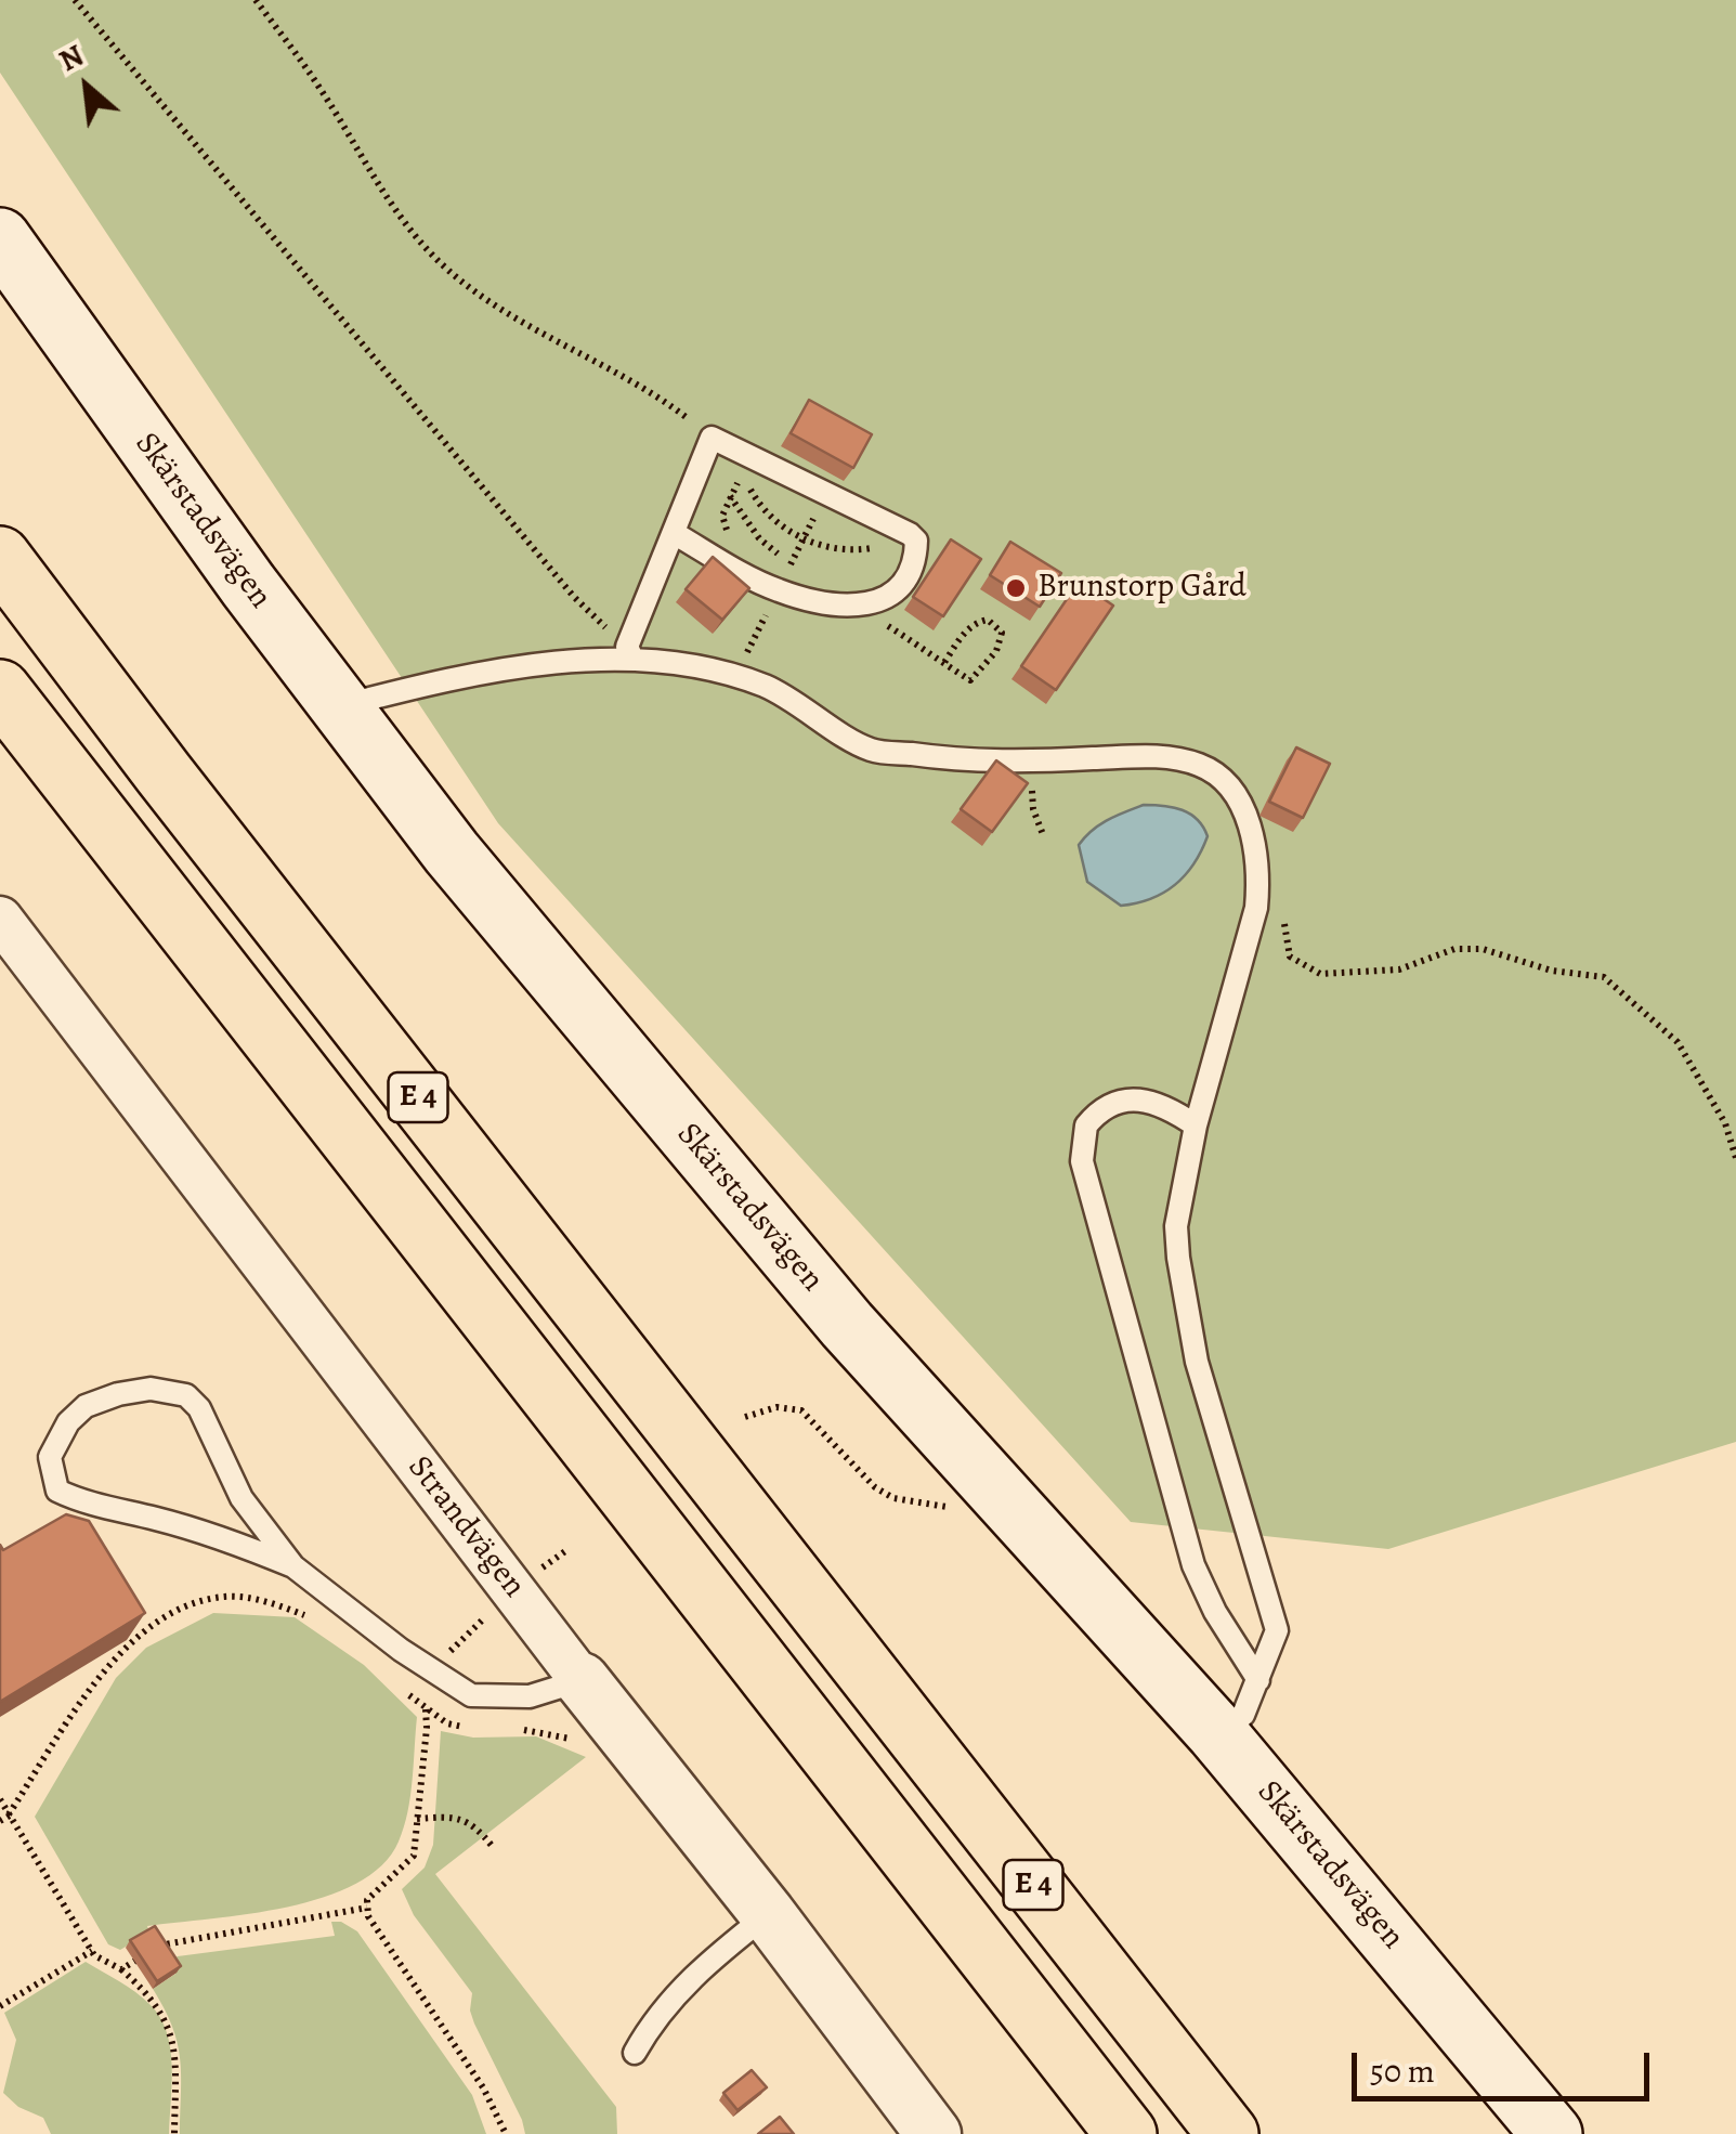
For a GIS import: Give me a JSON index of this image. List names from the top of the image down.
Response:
{
  "streets": {
    "highway": ["E 4"],
    "main road": ["Skärstadsvägen"],
    "street": ["Strandvägen"]
  },
  "places": ["Brunstorp Gård"],
  "scale_bar": "50 m",
  "north": "top left"
}
